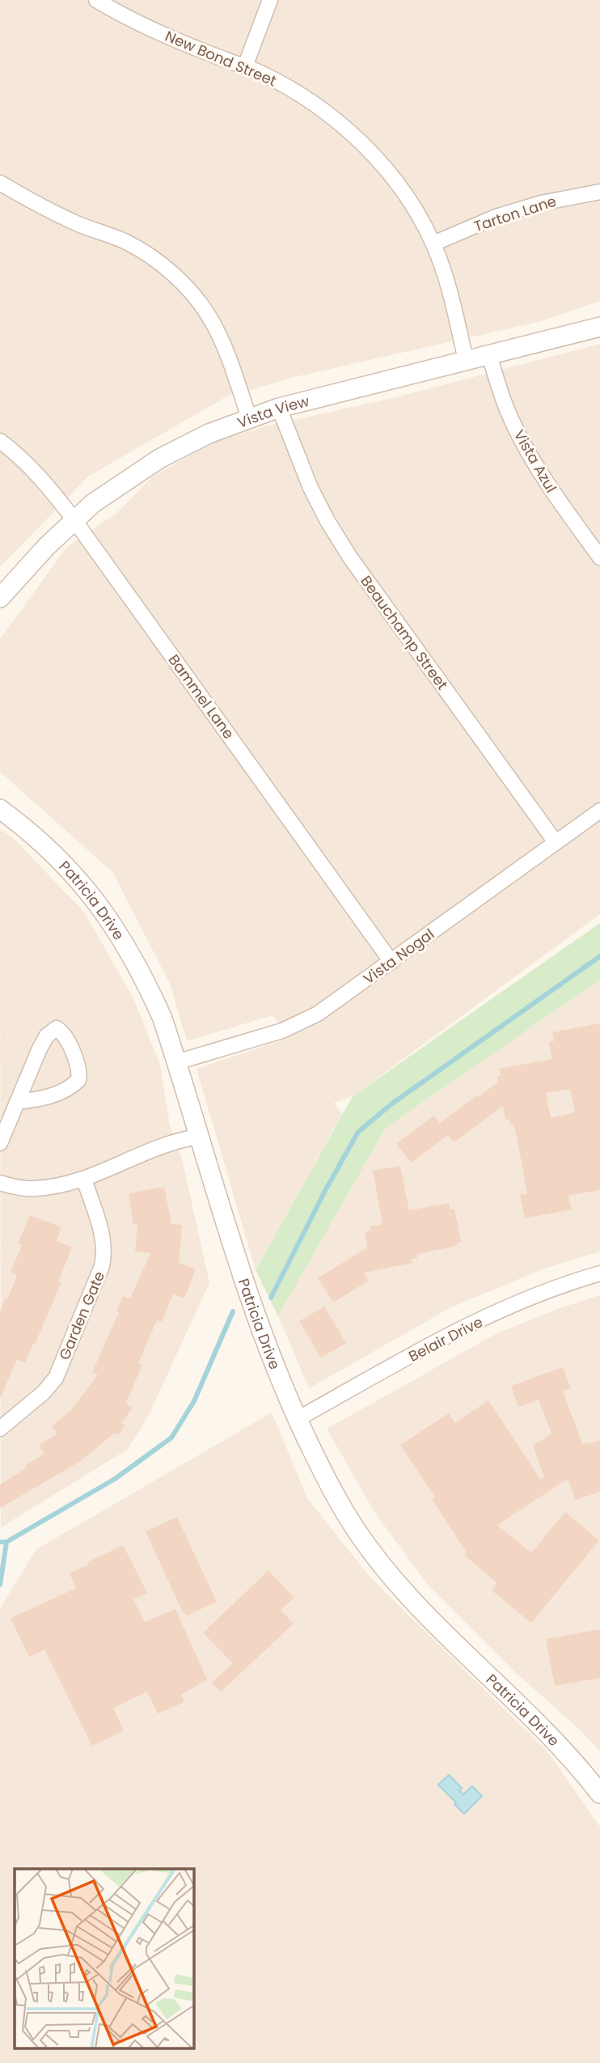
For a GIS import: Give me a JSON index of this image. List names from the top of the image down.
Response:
{
  "streets": {
    "street": [
      "New Bond Street",
      "Tarton Lane",
      "Vista View",
      "Vista Azul",
      "Beauchamp Street",
      "Bammel Lane",
      "Patricia Drive",
      "Vista Nogal",
      "Garden Gate",
      "Belair Drive"
    ]
  },
  "crossings": [
    ["New Bond Street", "Tarton Lane"],
    ["New Bond Street", "Vista View"],
    ["Vista View", "Vista Azul"],
    ["Vista View", "Beauchamp Street"],
    ["Vista View", "Bammel Lane"],
    ["Beauchamp Street", "Vista Nogal"],
    ["Bammel Lane", "Vista Nogal"],
    ["Patricia Drive", "Vista Nogal"],
    ["Patricia Drive", "Belair Drive"]
  ]
}
